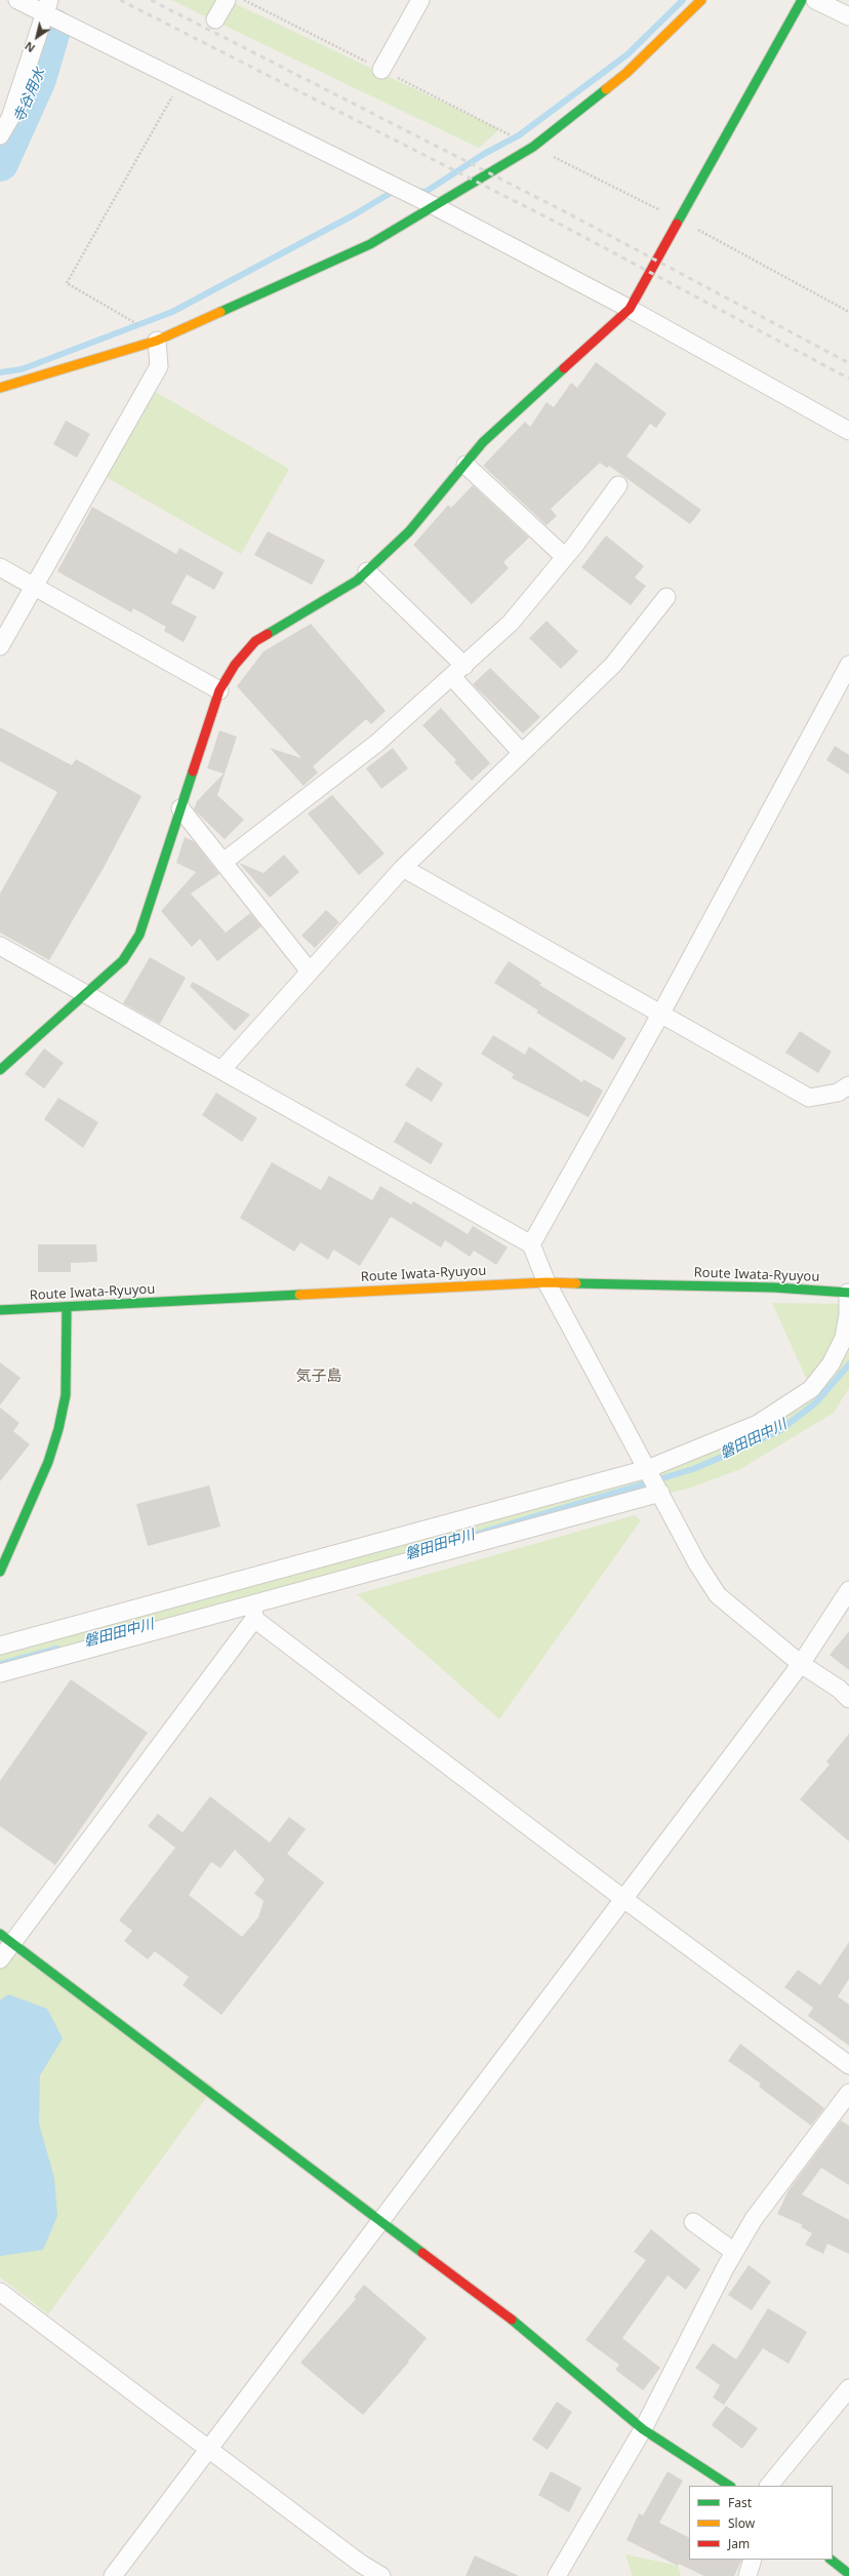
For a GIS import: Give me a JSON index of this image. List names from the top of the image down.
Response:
{
  "streets": {
    "street": ["Route Iwata-Ryuyou"]
  },
  "districts": ["気子島"],
  "water": ["寺谷用水", "磐田田中川"],
  "legend": ["Fast", "Slow", "Jam"],
  "north": "bottom left"
}
